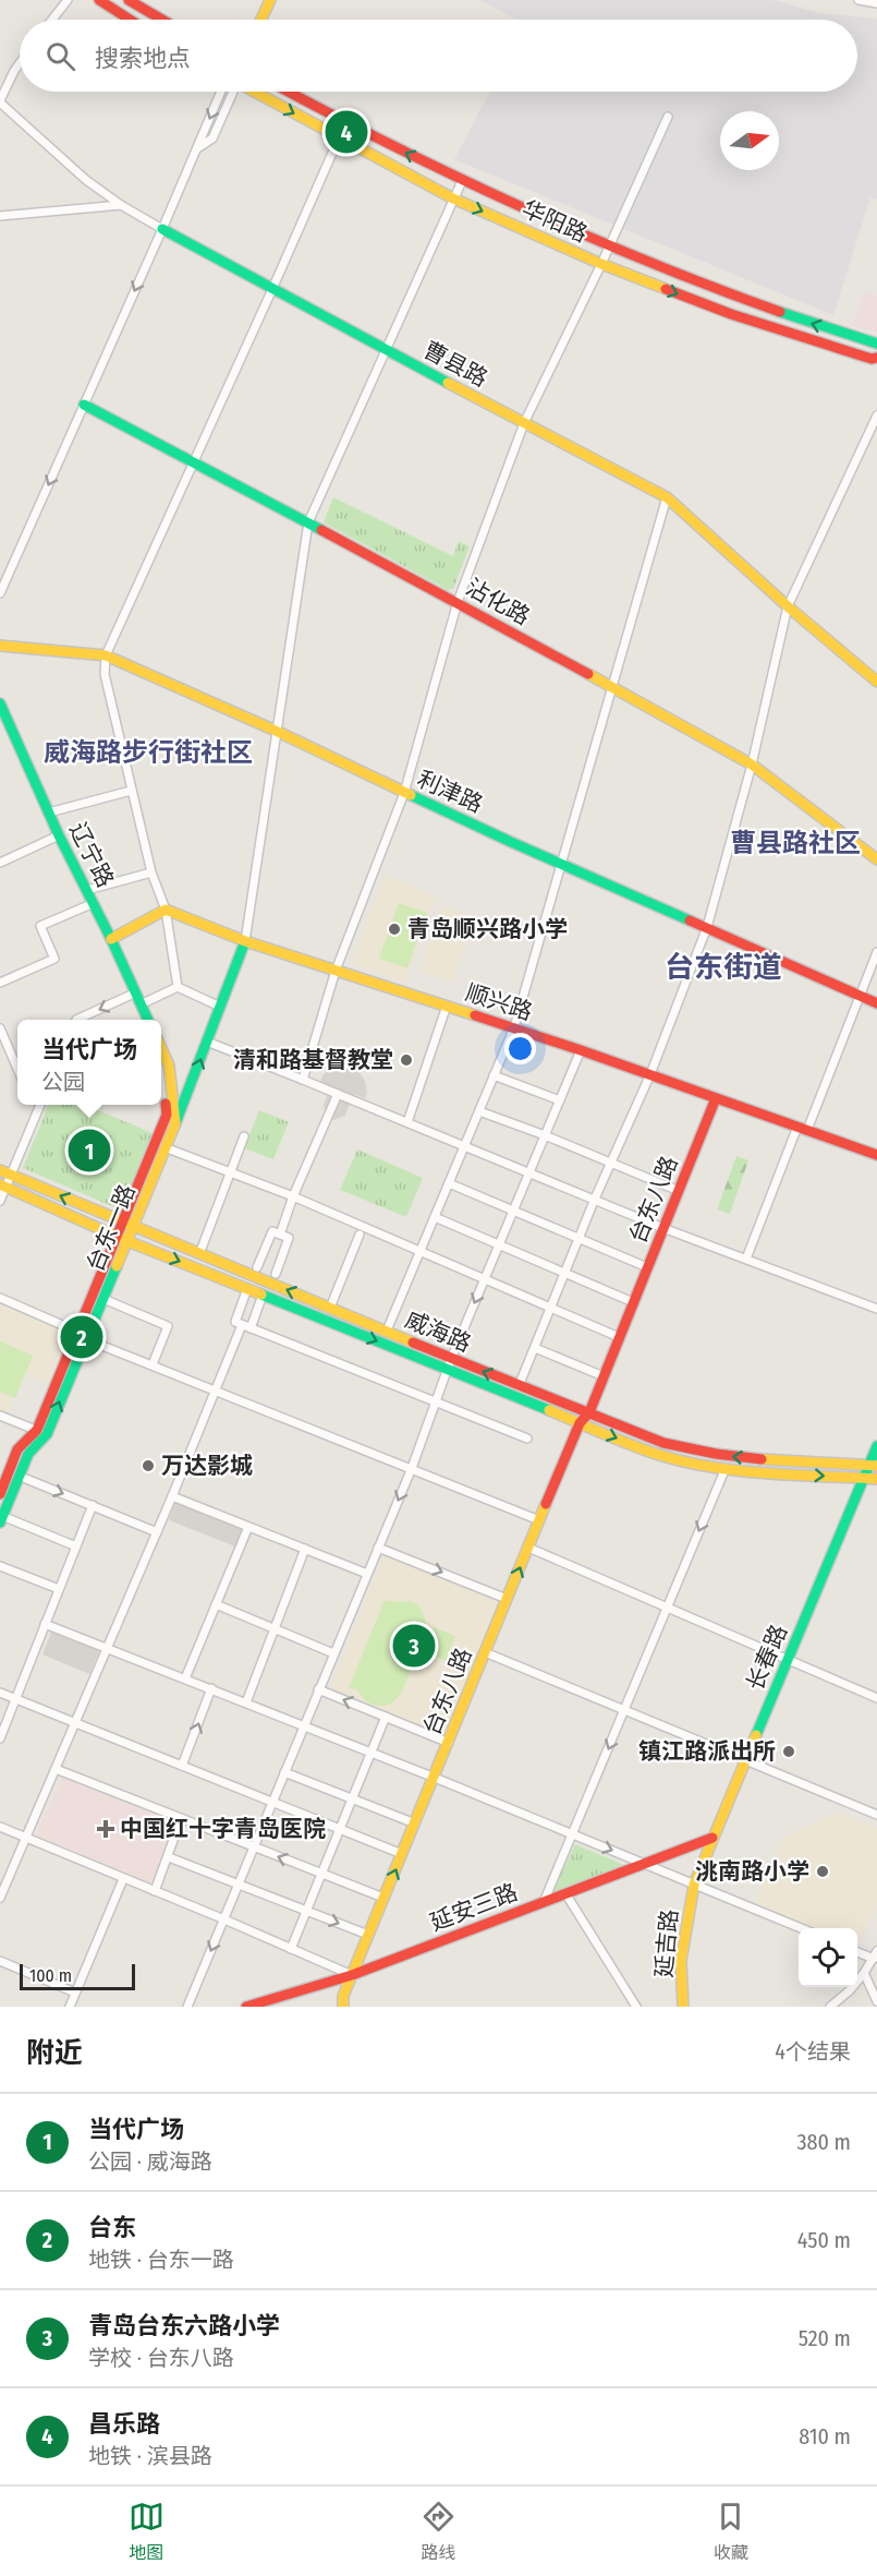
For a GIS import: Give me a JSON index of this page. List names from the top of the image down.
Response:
{
  "streets": {
    "main road": [
      "华阳路",
      "曹县路",
      "沾化路",
      "利津路",
      "辽宁路",
      "顺兴路",
      "台东八路",
      "台东一路",
      "威海路",
      "长春路",
      "延安三路",
      "延吉路"
    ]
  },
  "crossings": [
    ["顺兴路", "台东八路"],
    ["顺兴路", "台东一路"],
    ["台东八路", "威海路"],
    ["台东八路", "延安三路"],
    ["台东一路", "威海路"],
    ["威海路", "长春路"],
    ["长春路", "延安三路"],
    ["长春路", "延吉路"]
  ],
  "districts": ["威海路步行街社区", "曹县路社区", "台东街道"],
  "places": {
    "other": [
      "青岛顺兴路小学",
      "清和路基督教堂",
      "万达影城",
      "镇江路派出所",
      "洮南路小学"
    ],
    "health": ["中国红十字青岛医院"]
  },
  "scale_bar": "100 m",
  "north": "right",
  "page": {
    "search": "搜索地点",
    "pins": [
      "4",
      "1",
      "2",
      "3"
    ],
    "popup": ["当代广场", "公园"],
    "scale": "100 m",
    "heading": ["附近", "4个结果"],
    "list": [
      {
        "mark": "1",
        "name": "当代广场",
        "note": "公园 · 威海路",
        "value": "380 m"
      },
      {
        "mark": "2",
        "name": "台东",
        "note": "地铁 · 台东一路",
        "value": "450 m"
      },
      {
        "mark": "3",
        "name": "青岛台东六路小学",
        "note": "学校 · 台东八路",
        "value": "520 m"
      },
      {
        "mark": "4",
        "name": "昌乐路",
        "note": "地铁 · 滨县路",
        "value": "810 m"
      }
    ],
    "nav": ["地图", "路线", "收藏"]
  }
}
